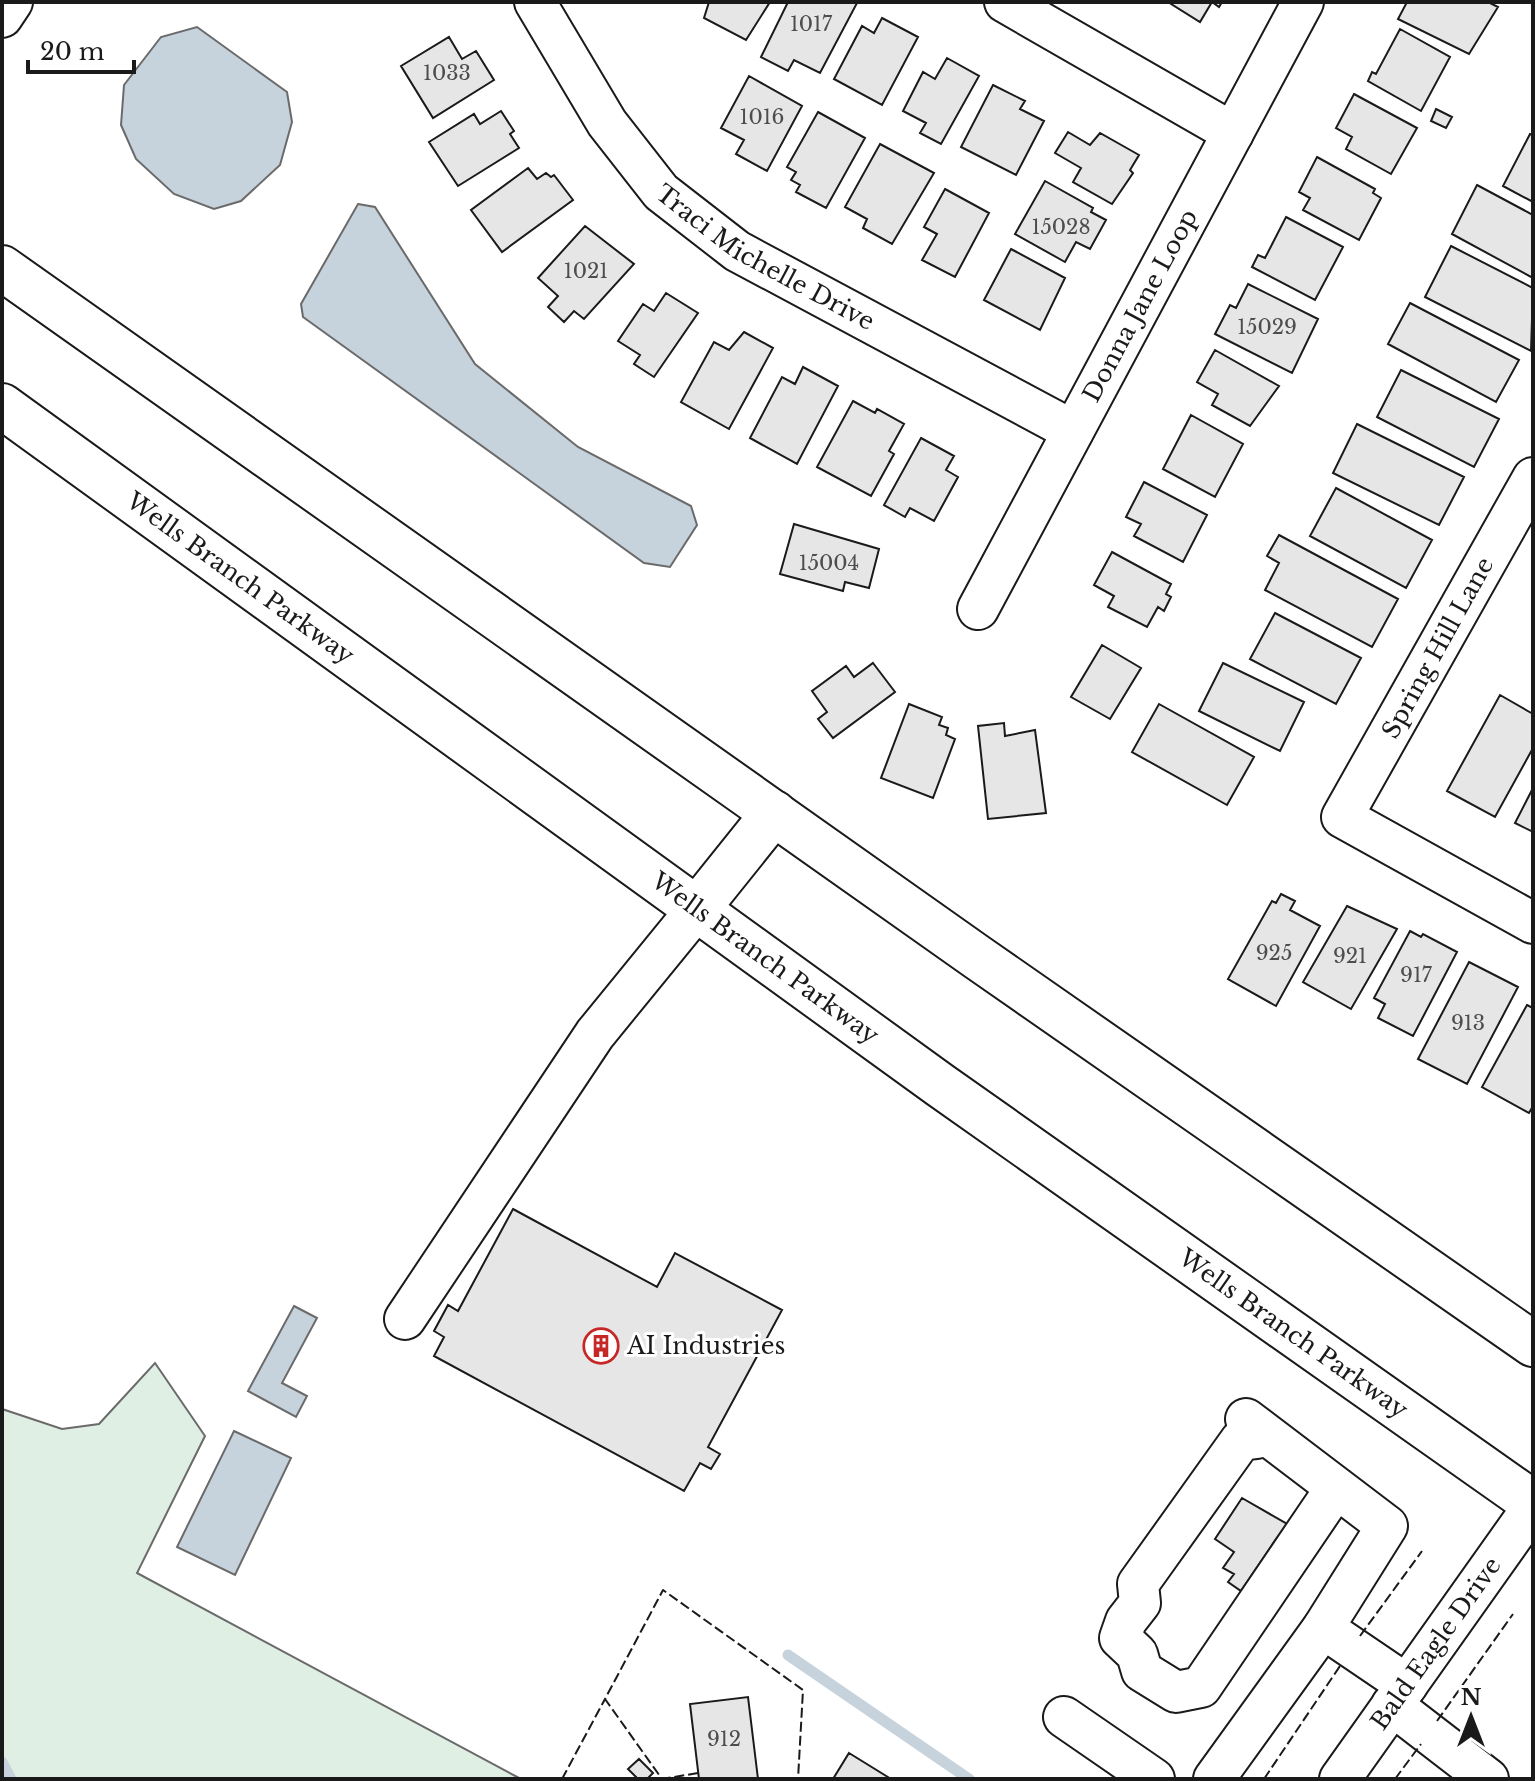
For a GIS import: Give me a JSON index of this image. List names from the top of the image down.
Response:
{
  "streets": {
    "main road": ["Wells Branch Parkway"],
    "street": [
      "Traci Michelle Drive",
      "Donna Jane Loop",
      "Spring Hill Lane",
      "Bald Eagle Drive"
    ]
  },
  "crossings": [
    ["Traci Michelle Drive", "Donna Jane Loop"],
    ["Wells Branch Parkway", "Bald Eagle Drive"]
  ],
  "places": {
    "building": ["AI Industries"]
  },
  "house_numbers": [
    "1017",
    "1033",
    "1016",
    "15028",
    "1021",
    "15029",
    "15004",
    "925",
    "921",
    "917",
    "913",
    "912"
  ],
  "scale_bar": "20 m",
  "north": "top"
}
